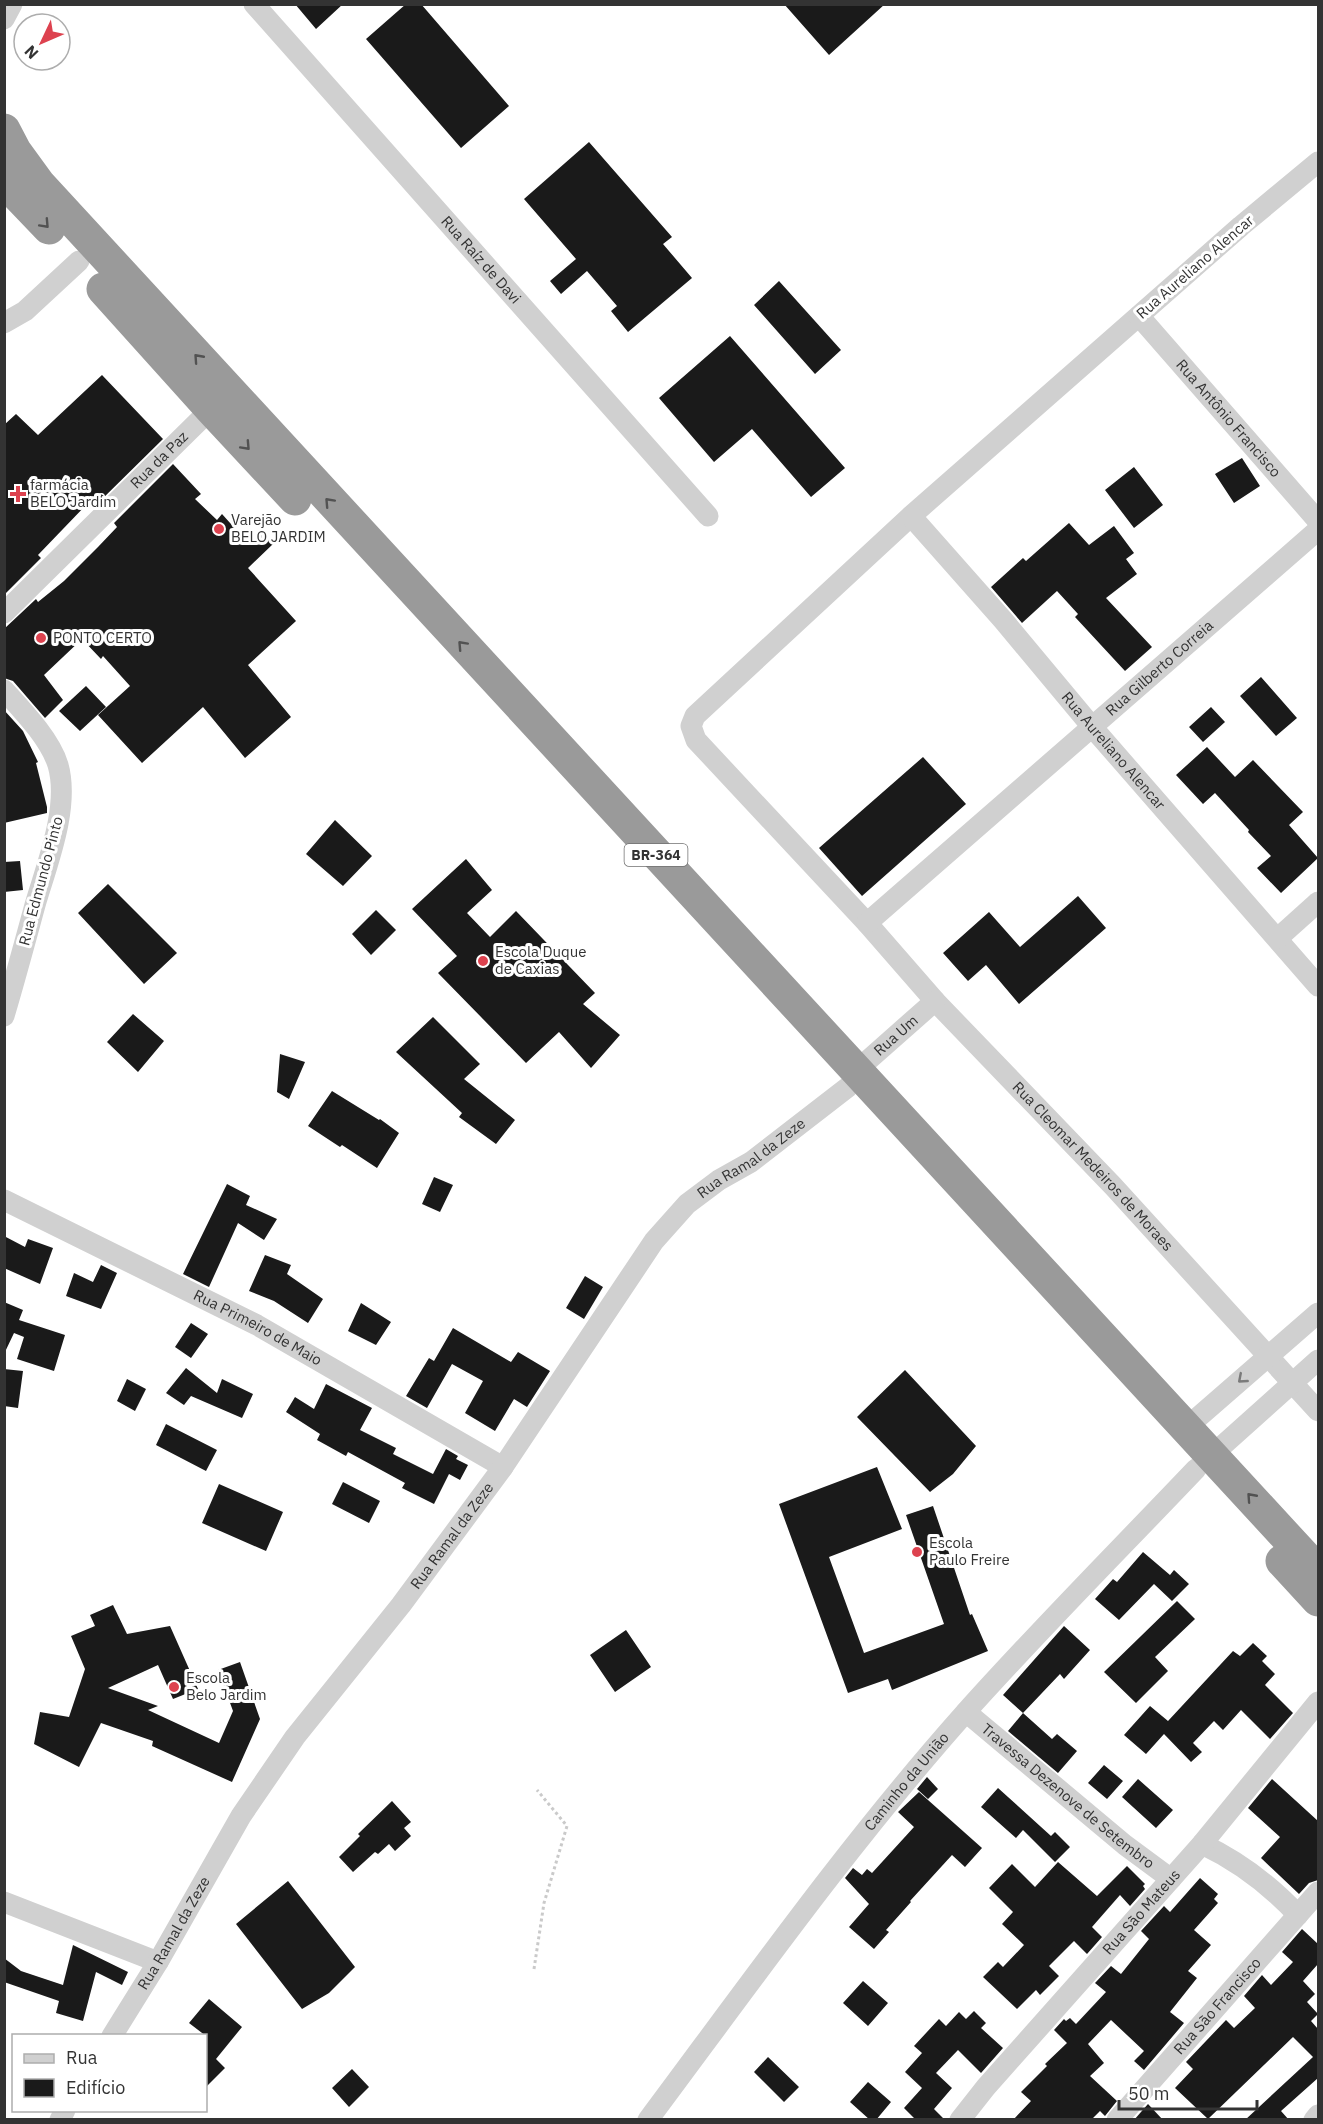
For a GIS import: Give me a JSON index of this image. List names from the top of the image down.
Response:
{
  "streets": {
    "highway": ["BR-364"],
    "street": [
      "Rua Raíz de Davi",
      "Rua Aureliano Alencar",
      "Rua Antônio Francisco",
      "Rua da Paz",
      "Rua Gilberto Correia",
      "Rua Edmundo Pinto",
      "Rua Um",
      "Rua Ramal da Zeze",
      "Rua Cleomar Medeiros de Moraes",
      "Rua Primeiro de Maio",
      "Caminho da União",
      "Travessa Dezenove de Setembro",
      "Rua São Mateus",
      "Rua São Francisco"
    ]
  },
  "crossings": [
    ["Rua Aureliano Alencar", "Rua Antônio Francisco"],
    ["Rua Aureliano Alencar", "Rua Gilberto Correia"],
    ["Rua Aureliano Alencar", "Rua Cleomar Medeiros de Moraes"],
    ["Rua da Paz", "BR-364"],
    ["Rua Gilberto Correia", "Rua Cleomar Medeiros de Moraes"],
    ["BR-364", "Rua Um"],
    ["BR-364", "Rua Ramal da Zeze"],
    ["BR-364", "Caminho da União"],
    ["Rua Um", "Rua Ramal da Zeze"],
    ["Rua Um", "Rua Cleomar Medeiros de Moraes"],
    ["Rua Ramal da Zeze", "Rua Primeiro de Maio"],
    ["Rua Cleomar Medeiros de Moraes", "Caminho da União"],
    ["Caminho da União", "Travessa Dezenove de Setembro"],
    ["Travessa Dezenove de Setembro", "Rua São Mateus"]
  ],
  "places": {
    "health": ["farmácia BELO Jardim"],
    "other": [
      "Varejão BELO JARDIM",
      "PONTO CERTO",
      "Escola Duque de Caxias",
      "Escola Paulo Freire",
      "Escola Belo Jardim"
    ]
  },
  "legend": ["Rua", "Edifício"],
  "scale_bar": "50 m",
  "north": "bottom left"
}
